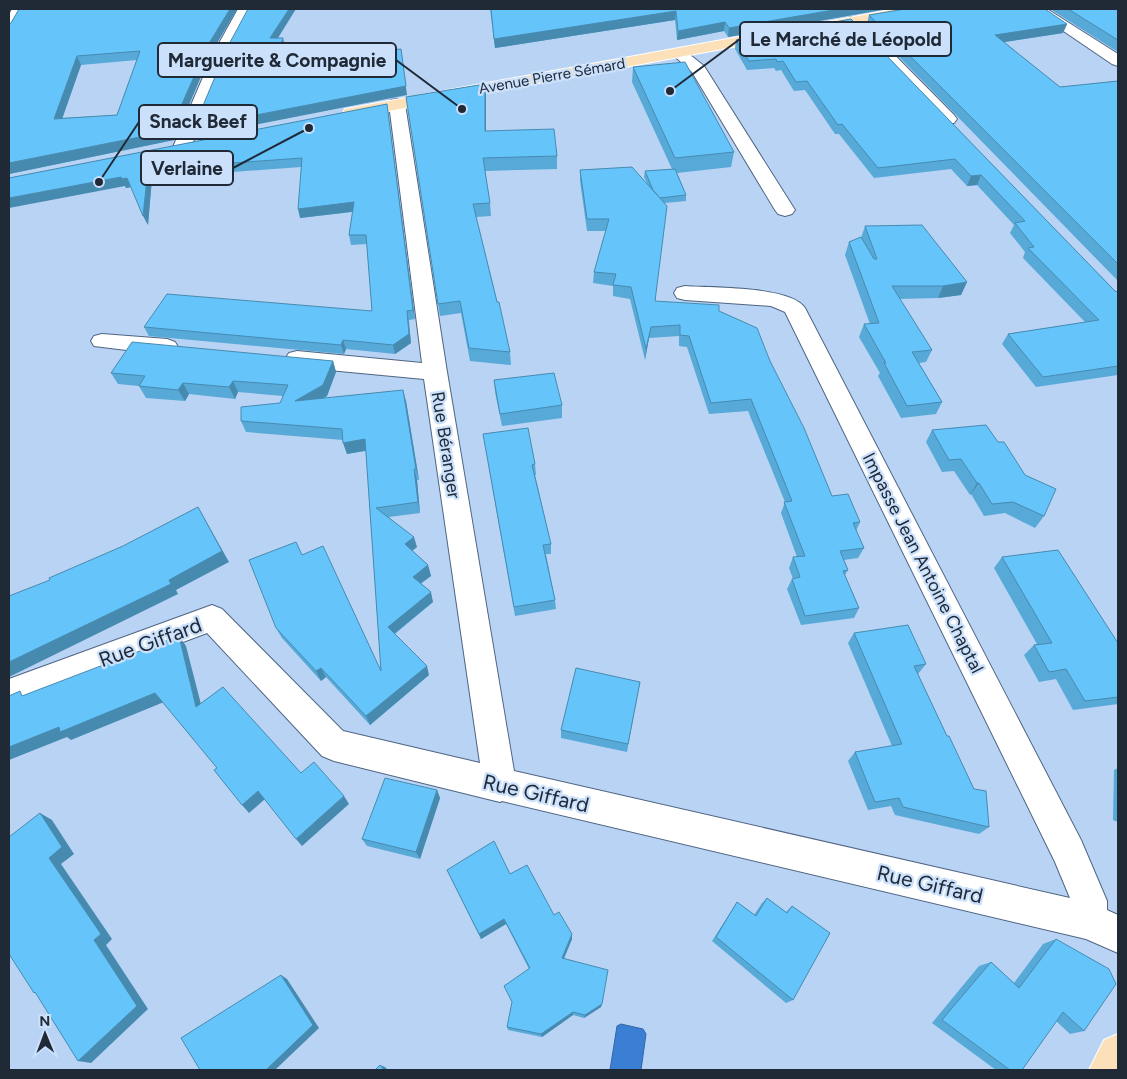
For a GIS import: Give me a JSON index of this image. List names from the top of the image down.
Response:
{
  "streets": {
    "main road": ["Avenue Pierre Sémard"],
    "street": ["Rue Béranger", "Impasse Jean Antoine Chaptal", "Rue Giffard"]
  },
  "crossings": [
    ["Avenue Pierre Sémard", "Rue Béranger"],
    ["Rue Béranger", "Rue Giffard"],
    ["Impasse Jean Antoine Chaptal", "Rue Giffard"]
  ],
  "places": [
    "Le Marché de Léopold",
    "Marguerite & Compagnie",
    "Verlaine",
    "Snack Beef"
  ],
  "north": "top"
}
